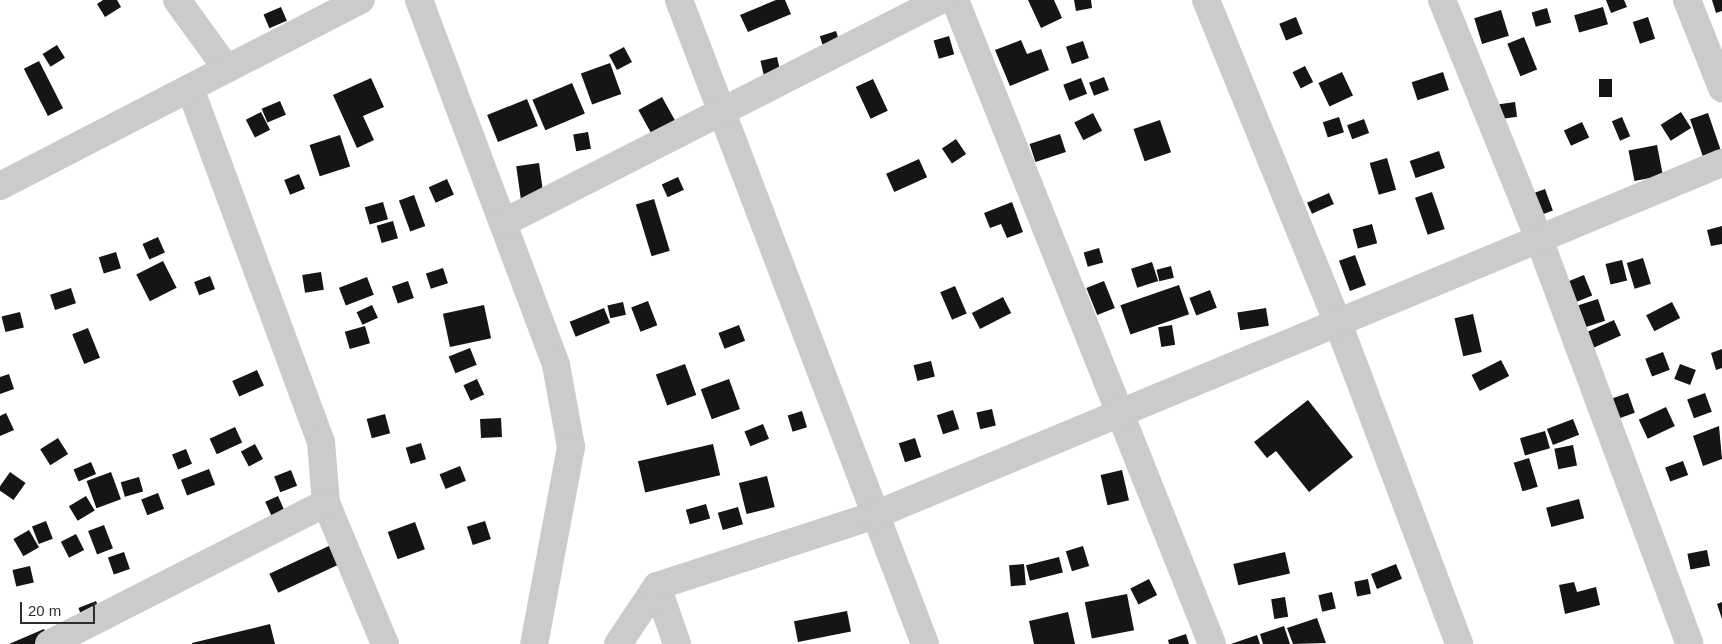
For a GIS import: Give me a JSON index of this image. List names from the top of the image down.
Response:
{
  "scale_bar": "20 m"
}
